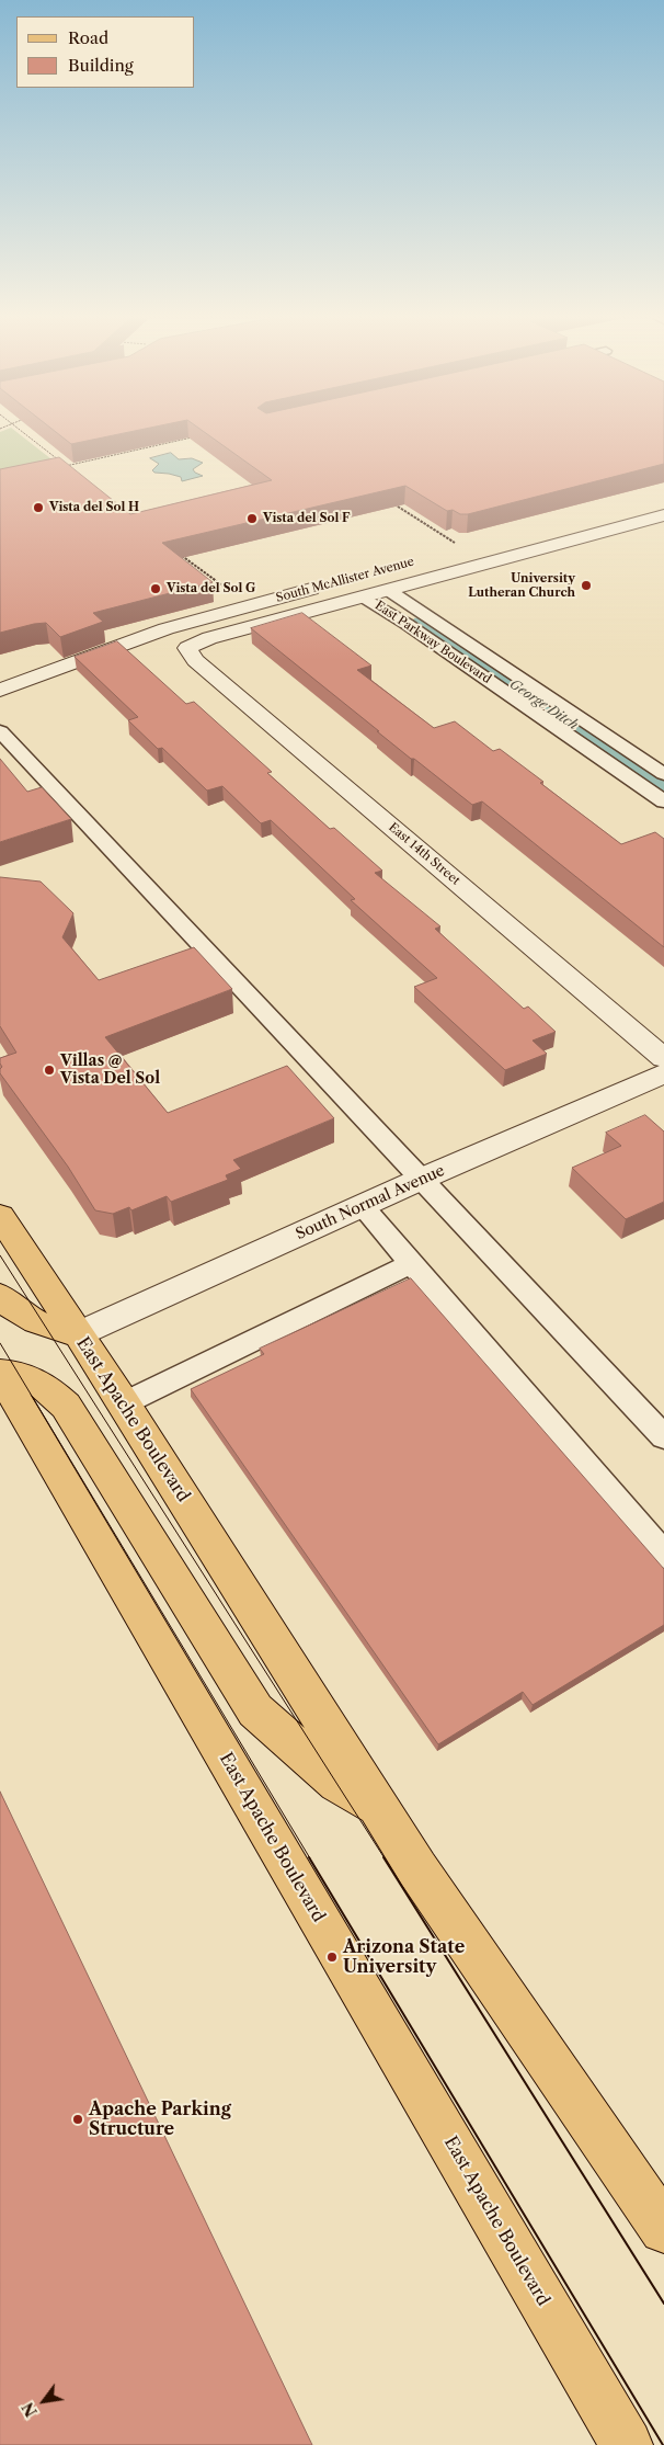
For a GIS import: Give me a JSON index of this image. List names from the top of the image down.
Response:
{
  "streets": {
    "main road": ["East Apache Boulevard"],
    "street": ["South McAllister Avenue", "East 14th Street", "South Normal Avenue"],
    "lane": ["East Parkway Boulevard"]
  },
  "crossings": [
    ["South McAllister Avenue", "East Parkway Boulevard"],
    ["South McAllister Avenue", "East 14th Street"],
    ["South Normal Avenue", "East Apache Boulevard"]
  ],
  "water": ["George Ditch"],
  "places": [
    "Vista del Sol H",
    "Vista del Sol F",
    "University Lutheran Church",
    "Vista del Sol G",
    "Villas @ Vista Del Sol",
    "Arizona State University",
    "Apache Parking Structure"
  ],
  "legend": ["Road", "Building"],
  "north": "bottom left"
}
